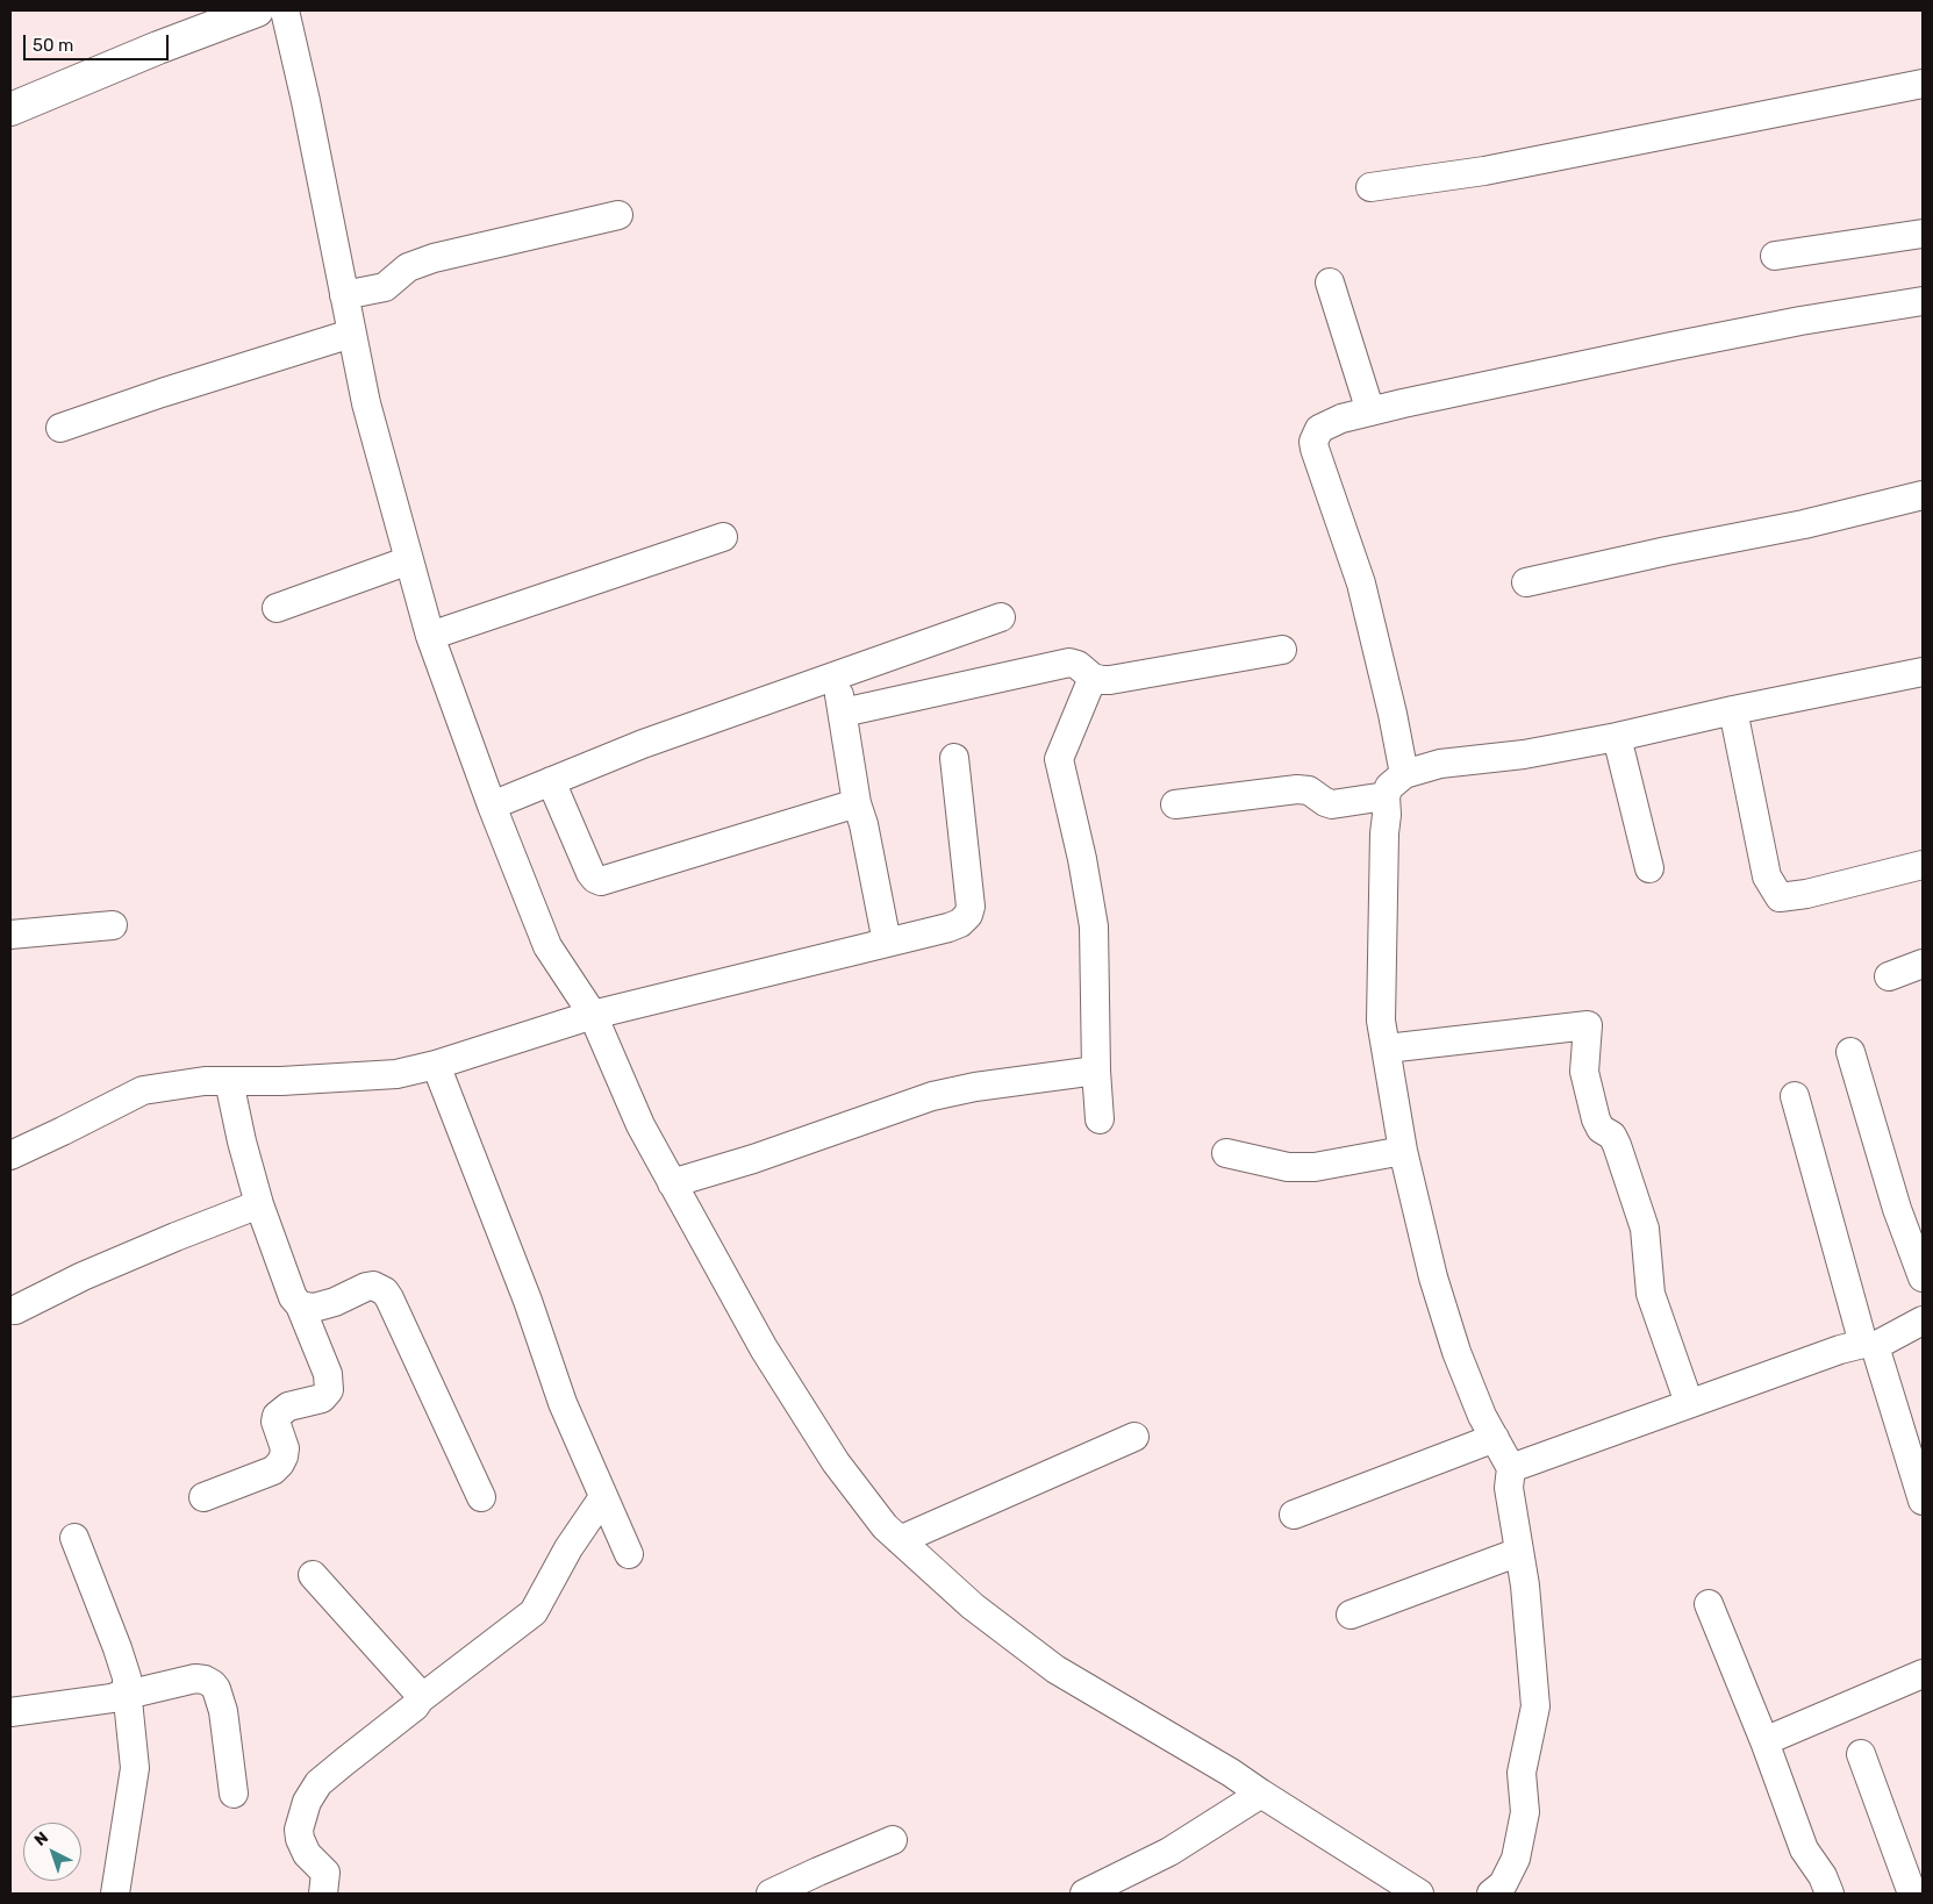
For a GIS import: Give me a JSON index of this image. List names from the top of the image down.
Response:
{
  "scale_bar": "50 m",
  "north": "top left"
}
